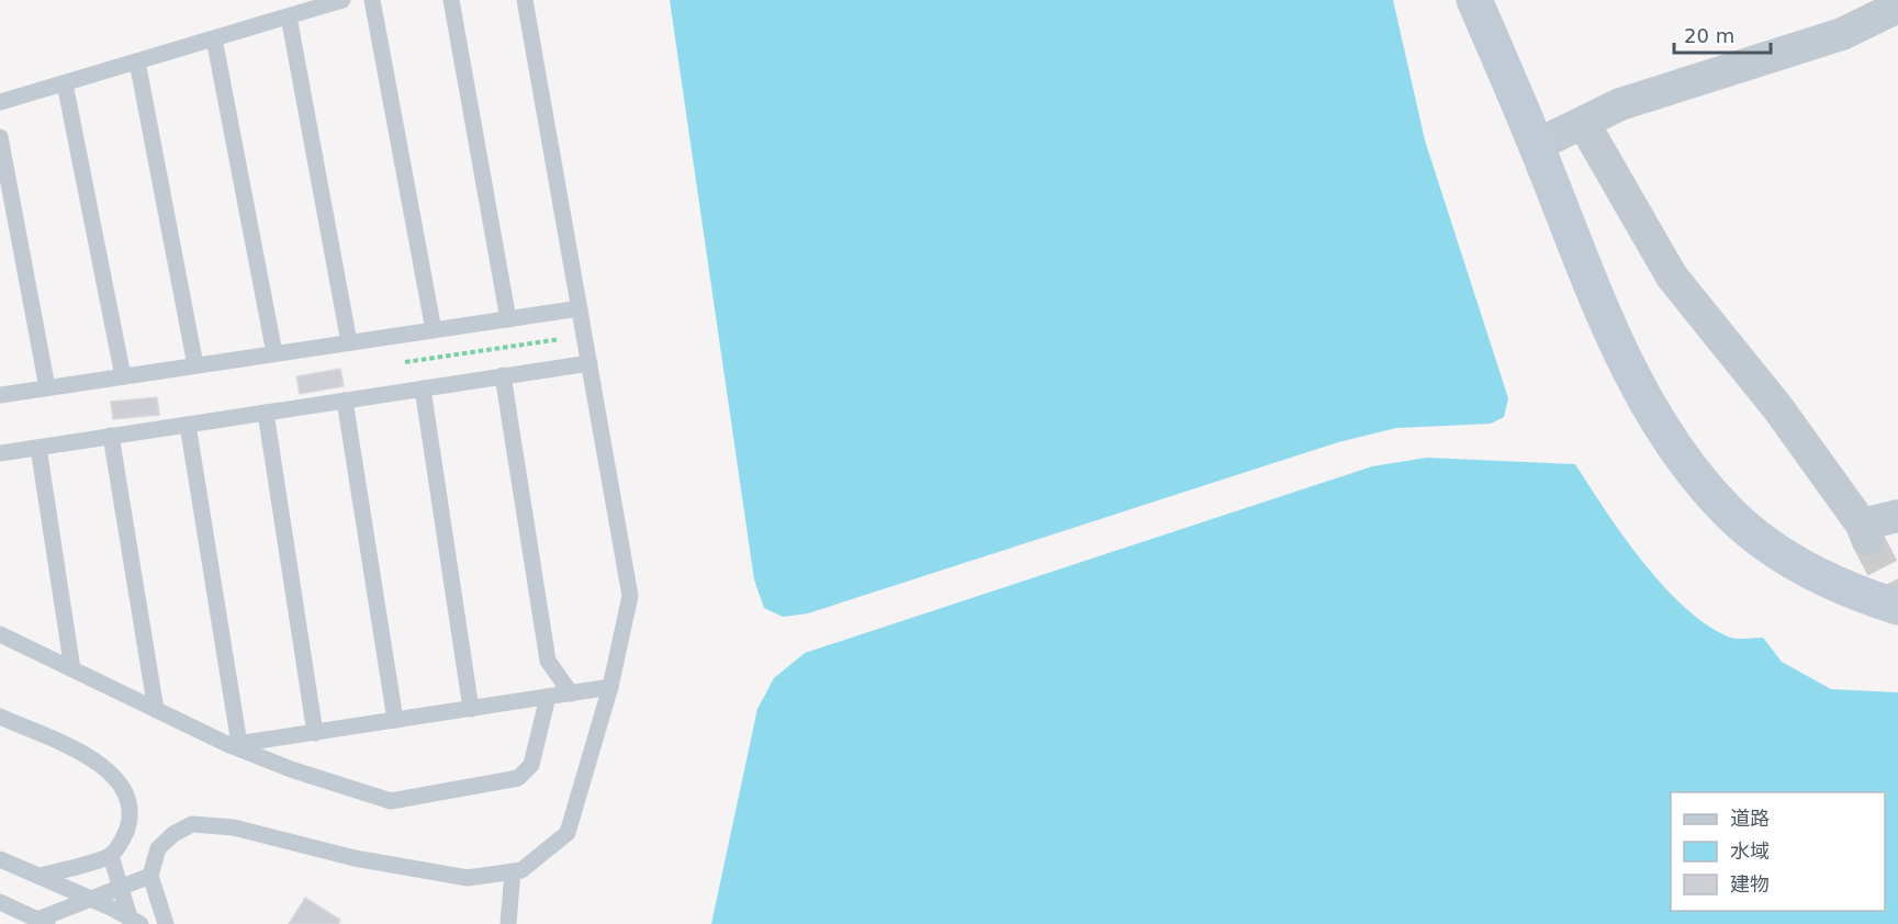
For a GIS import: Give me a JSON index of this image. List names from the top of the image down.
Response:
{
  "legend": ["道路", "水域", "建物"],
  "scale_bar": "20 m"
}
